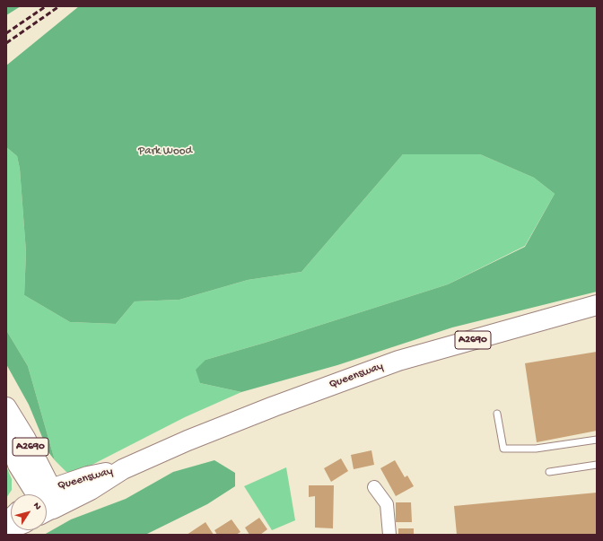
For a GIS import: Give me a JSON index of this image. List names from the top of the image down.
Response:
{
  "streets": {
    "main road": ["A2690", "Queensway"]
  },
  "parks": ["Park Wood"],
  "north": "top right"
}
